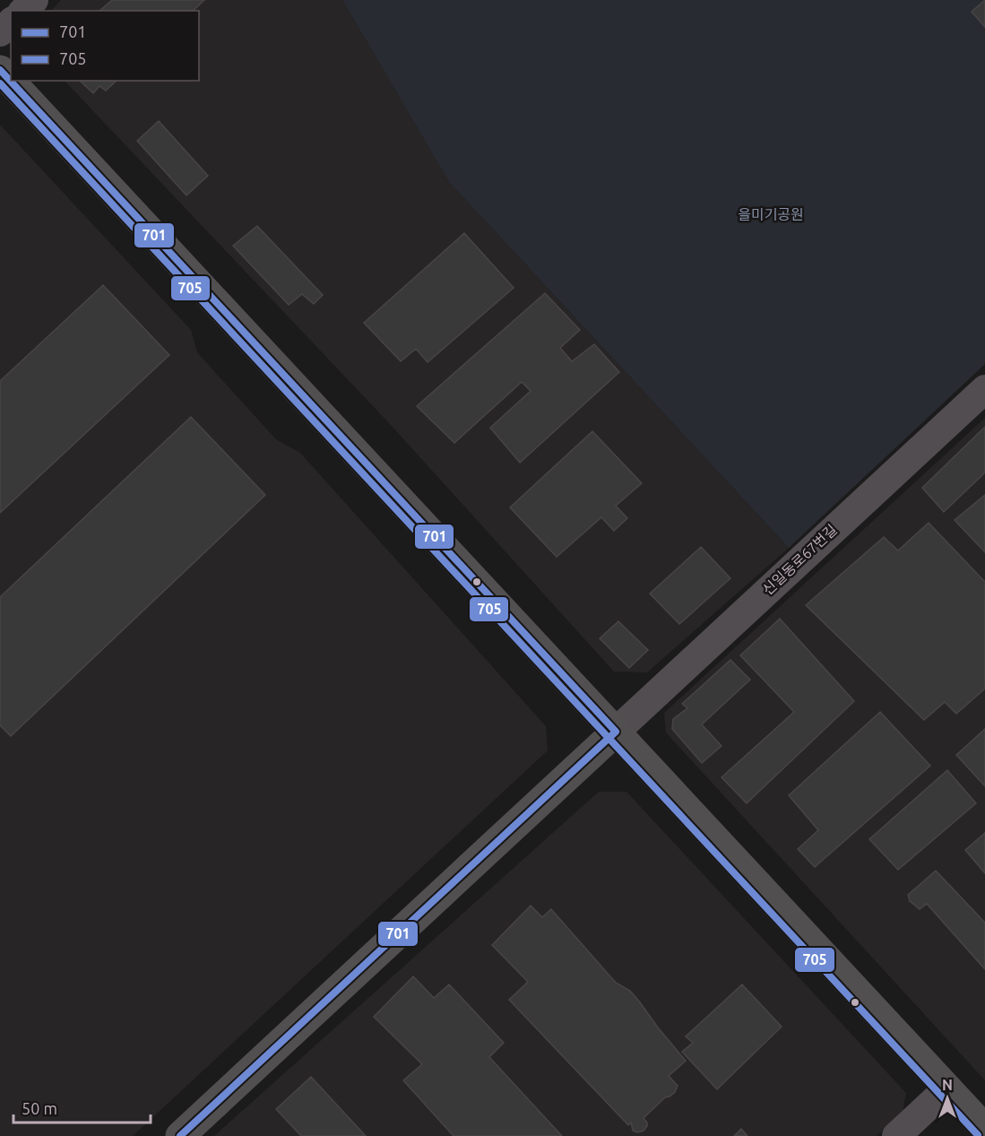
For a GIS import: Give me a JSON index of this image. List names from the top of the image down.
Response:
{
  "streets": {
    "street": ["신일동로67번길"]
  },
  "parks": ["을미기공원"],
  "lines": ["transit line 701", "transit line 705"],
  "legend": ["701", "705"],
  "scale_bar": "50 m",
  "north": "top"
}
